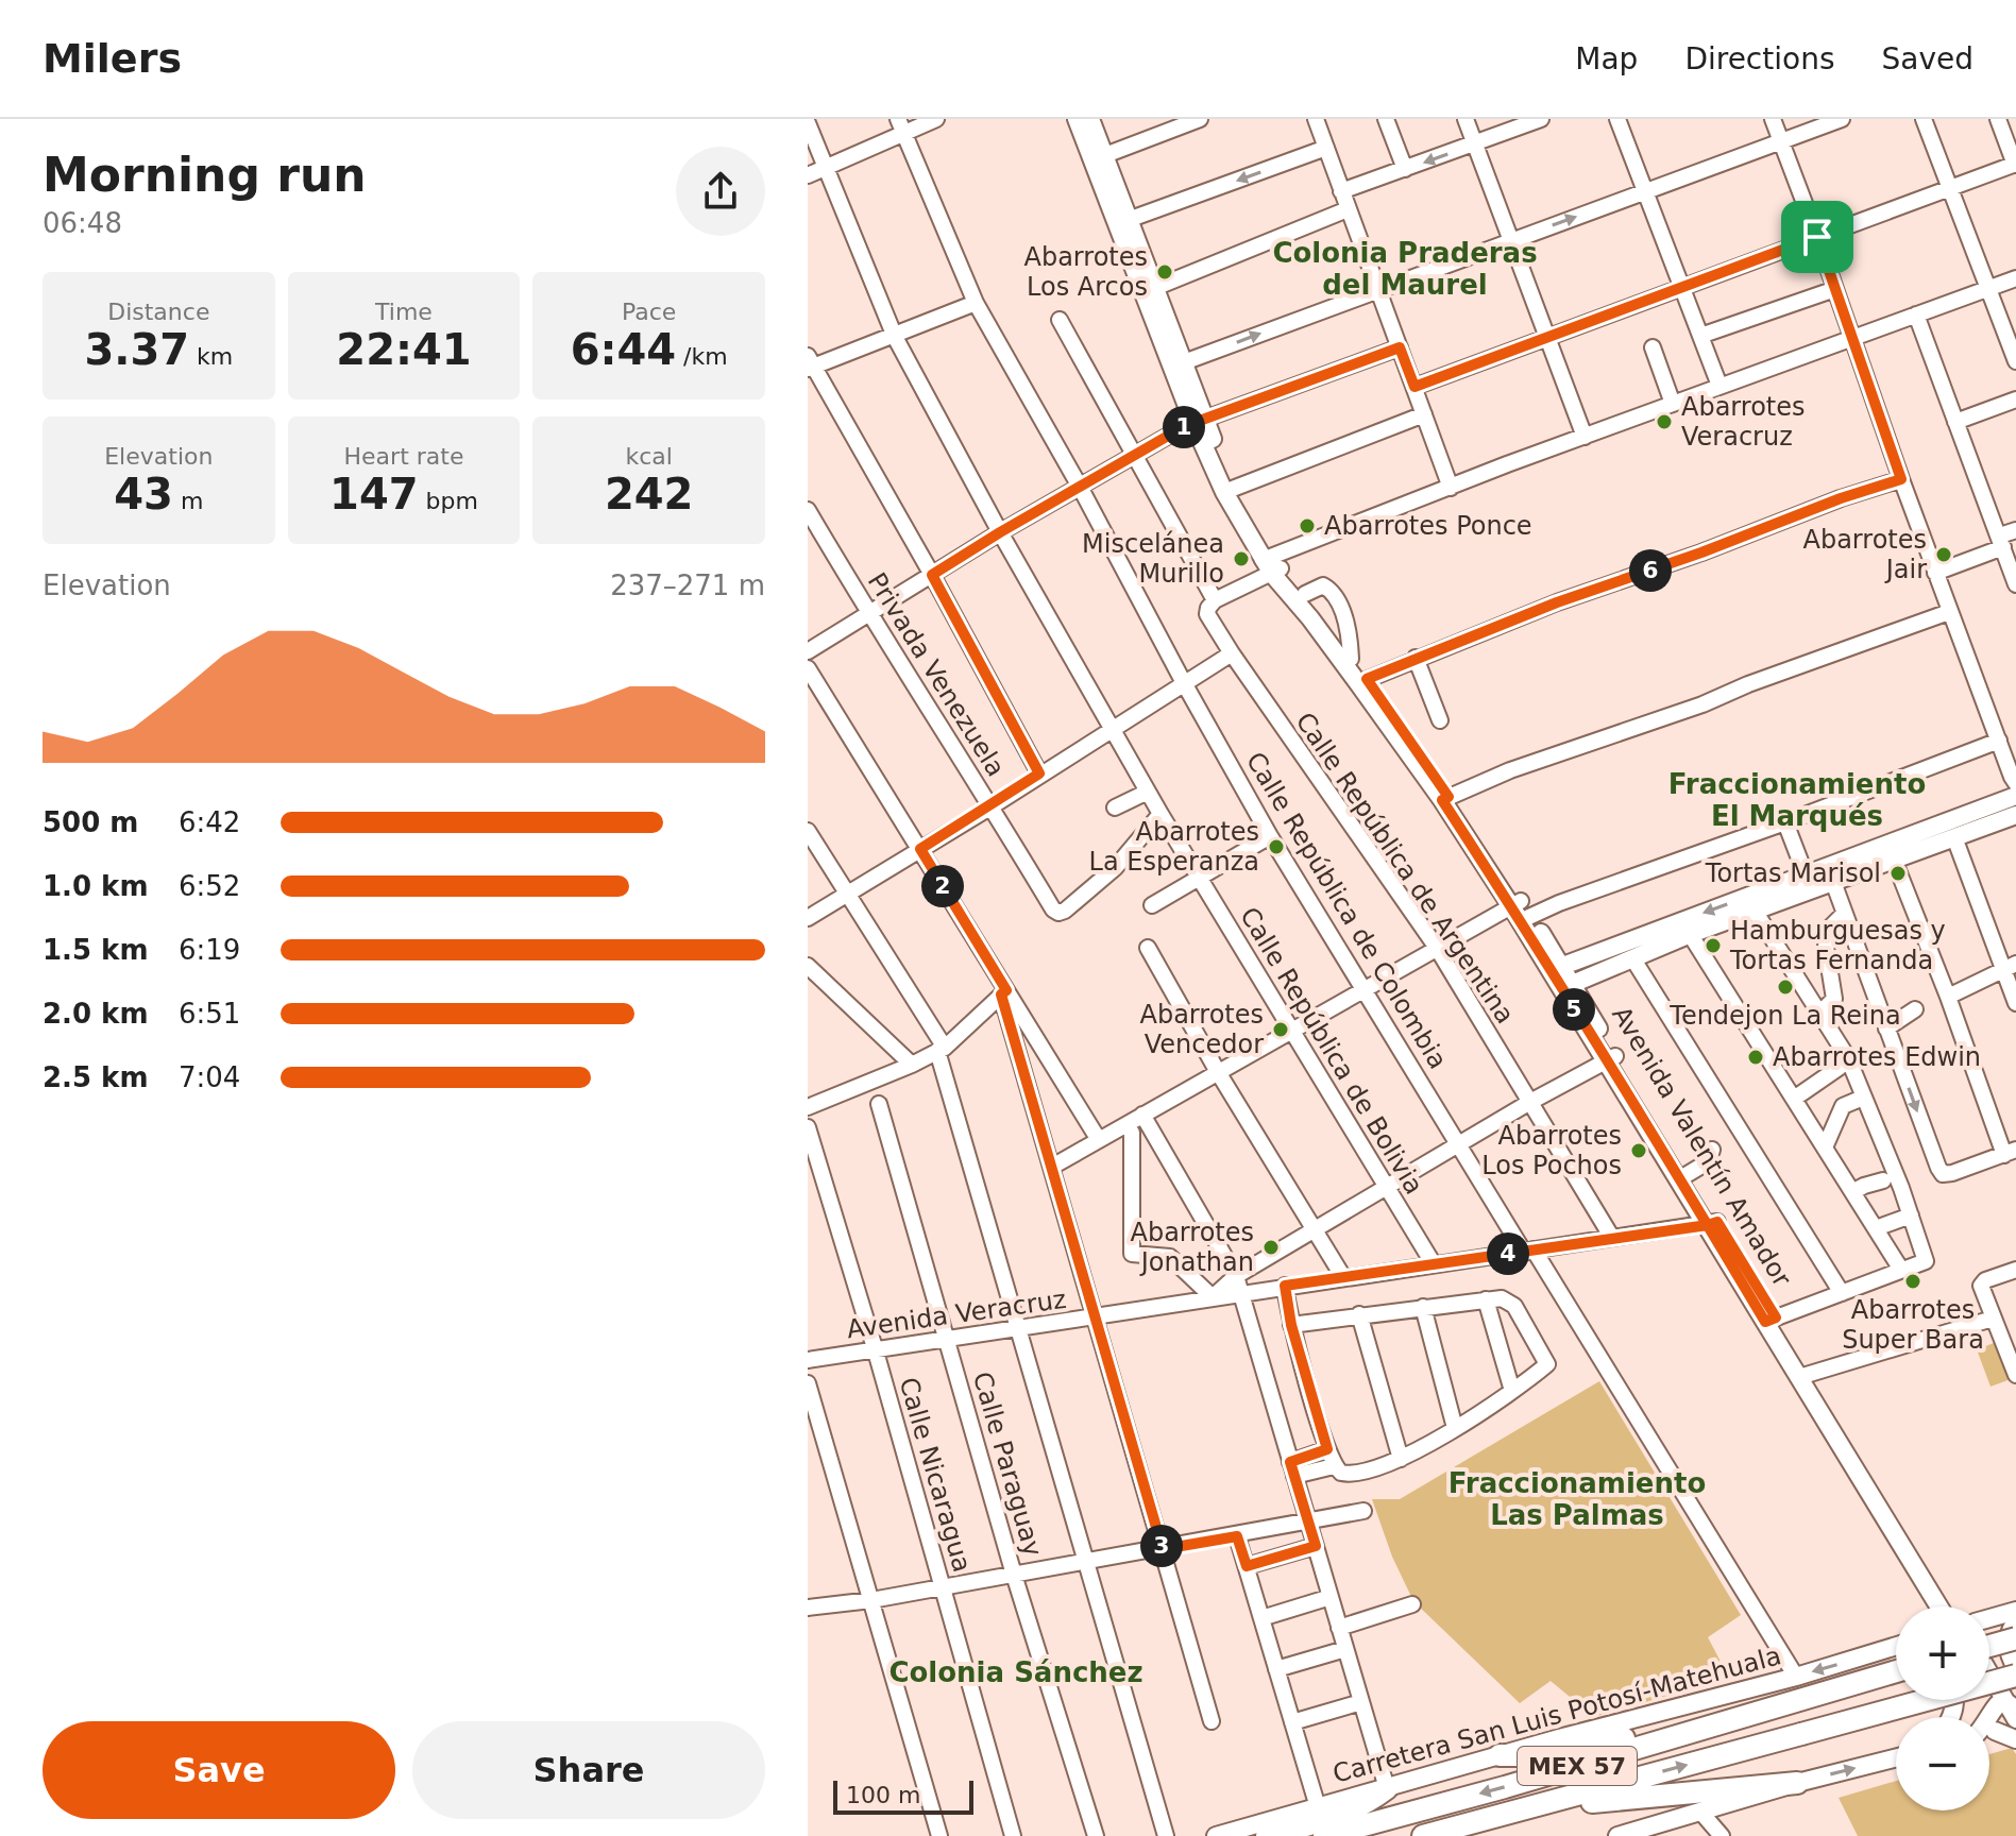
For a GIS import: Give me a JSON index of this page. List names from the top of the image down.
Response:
{
  "streets": {
    "highway": ["MEX 57"],
    "main road": ["Avenida Valentín Amador", "Carretera San Luis Potosí-Matehuala"],
    "street": [
      "Privada Venezuela",
      "Calle República de Argentina",
      "Calle República de Colombia",
      "Calle República de Bolivia",
      "Avenida Veracruz",
      "Calle Paraguay",
      "Calle Nicaragua"
    ]
  },
  "crossings": [
    ["Privada Venezuela", "Calle República de Bolivia"],
    ["Calle República de Argentina", "Avenida Veracruz"],
    ["Calle República de Colombia", "Avenida Veracruz"],
    ["Calle República de Colombia", "Carretera San Luis Potosí-Matehuala"],
    ["Calle República de Bolivia", "Avenida Veracruz"],
    ["Avenida Valentín Amador", "Avenida Veracruz"],
    ["Avenida Veracruz", "Calle Paraguay"],
    ["Avenida Veracruz", "Calle Nicaragua"]
  ],
  "districts": [
    "Colonia Praderas del Maurel",
    "Fraccionamiento El Marqués",
    "Fraccionamiento Las Palmas",
    "Colonia Sánchez"
  ],
  "places": [
    "Abarrotes Los Arcos",
    "Abarrotes Veracruz",
    "Abarrotes Ponce",
    "Abarrotes Jair",
    "Miscelánea Murillo",
    "Abarrotes La Esperanza",
    "Tortas Marisol",
    "Hamburguesas y Tortas Fernanda",
    "Tendejon La Reina",
    "Abarrotes Vencedor",
    "Abarrotes Edwin",
    "Abarrotes Los Pochos",
    "Abarrotes Jonathan",
    "Abarrotes Super Bara"
  ],
  "scale_bar": "100 m",
  "page": {
    "header": "Milers",
    "nav": ["Map", "Directions", "Saved"],
    "heading": ["Morning run", "06:48"],
    "stats": [
      ["Distance", "3.37 km"],
      ["Time", "22:41"],
      ["Pace", "6:44 /km"],
      ["Elevation", "43 m"],
      ["Heart rate", "147 bpm"],
      ["kcal", "242"]
    ],
    "pins": [
      "1",
      "6",
      "2",
      "5",
      "4",
      "3"
    ],
    "chart": ["Elevation", "237–271 m"],
    "list": [
      {
        "name": "500 m",
        "note": "6:42"
      },
      {
        "name": "1.0 km",
        "note": "6:52"
      },
      {
        "name": "1.5 km",
        "note": "6:19"
      },
      {
        "name": "2.0 km",
        "note": "6:51"
      },
      {
        "name": "2.5 km",
        "note": "7:04"
      }
    ],
    "map_buttons": ["+", "−"],
    "buttons": ["Save", "Share"],
    "scale": "100 m"
  }
}
